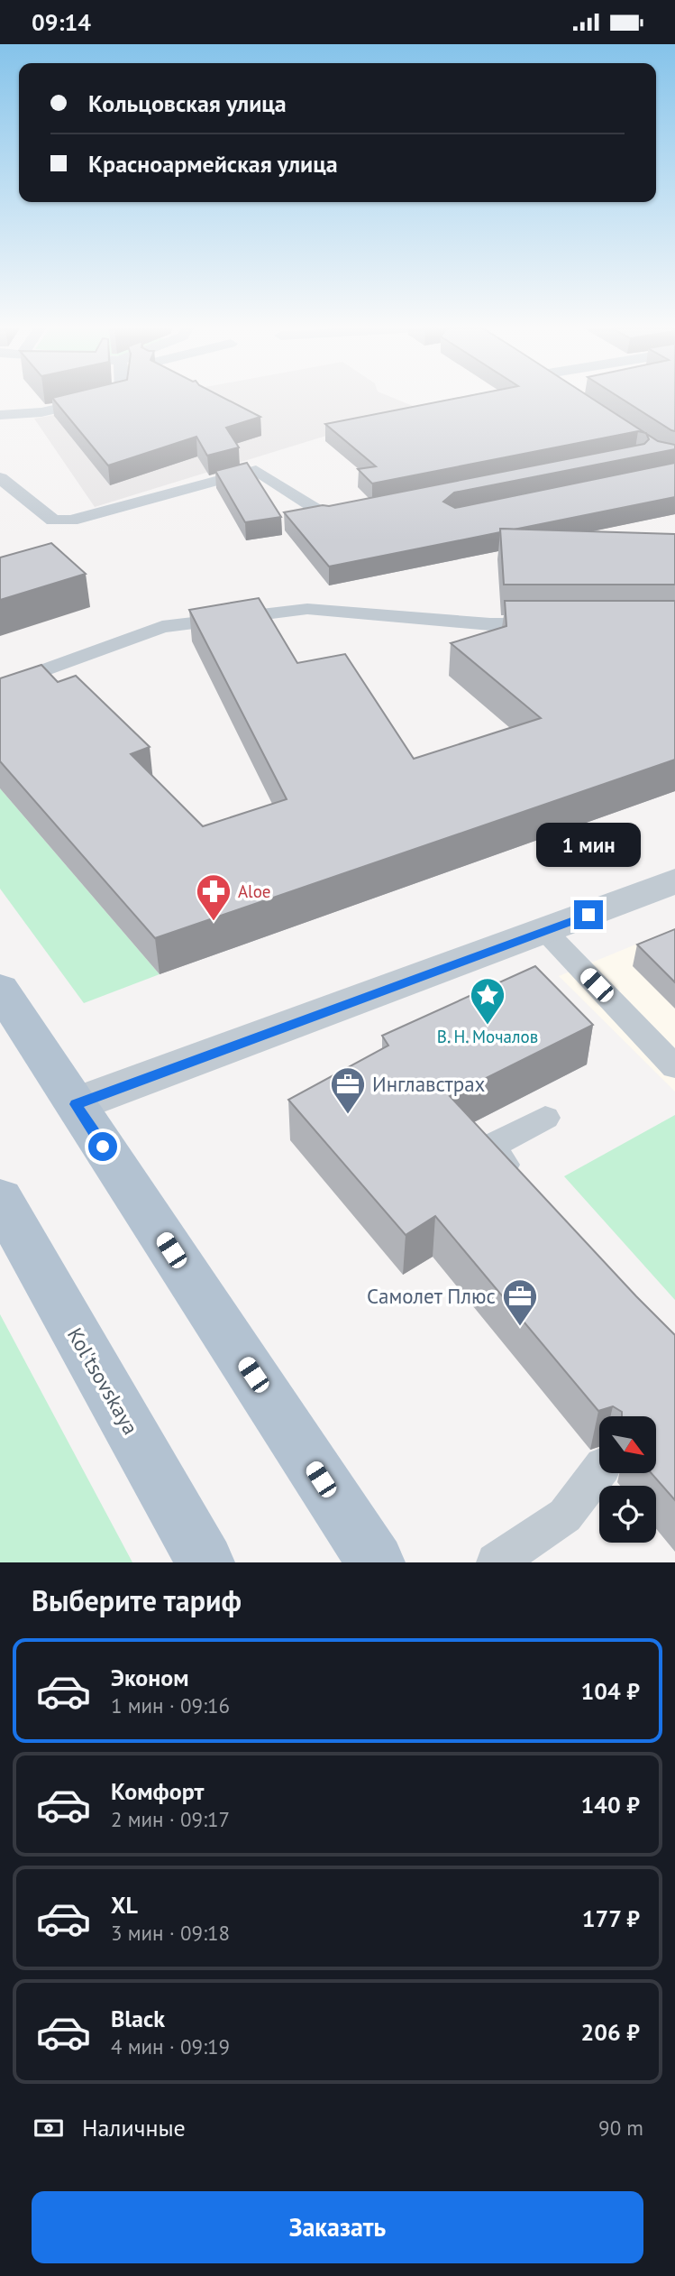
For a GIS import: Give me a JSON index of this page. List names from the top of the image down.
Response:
{
  "streets": {
    "main road": ["Kol'tsovskaya"]
  },
  "places": {
    "pharmacy": ["Aloe"],
    "place": ["В. Н. Мочалов"],
    "office": ["Инглавстрах", "Самолет Плюс"]
  },
  "north": "bottom right",
  "page": {
    "status": "09:14",
    "banner": ["Кольцовская улица", "Красноармейская улица"],
    "bubble": "1 мин",
    "heading": "Выберите тариф",
    "list": [
      {
        "name": "Эконом",
        "note": "1 мин · 09:16",
        "value": "104 ₽"
      },
      {
        "name": "Комфорт",
        "note": "2 мин · 09:17",
        "value": "140 ₽"
      },
      {
        "name": "XL",
        "note": "3 мин · 09:18",
        "value": "177 ₽"
      },
      {
        "name": "Black",
        "note": "4 мин · 09:19",
        "value": "206 ₽"
      }
    ],
    "pay": ["Наличные", "90 m"],
    "buttons": "Заказать"
  }
}
